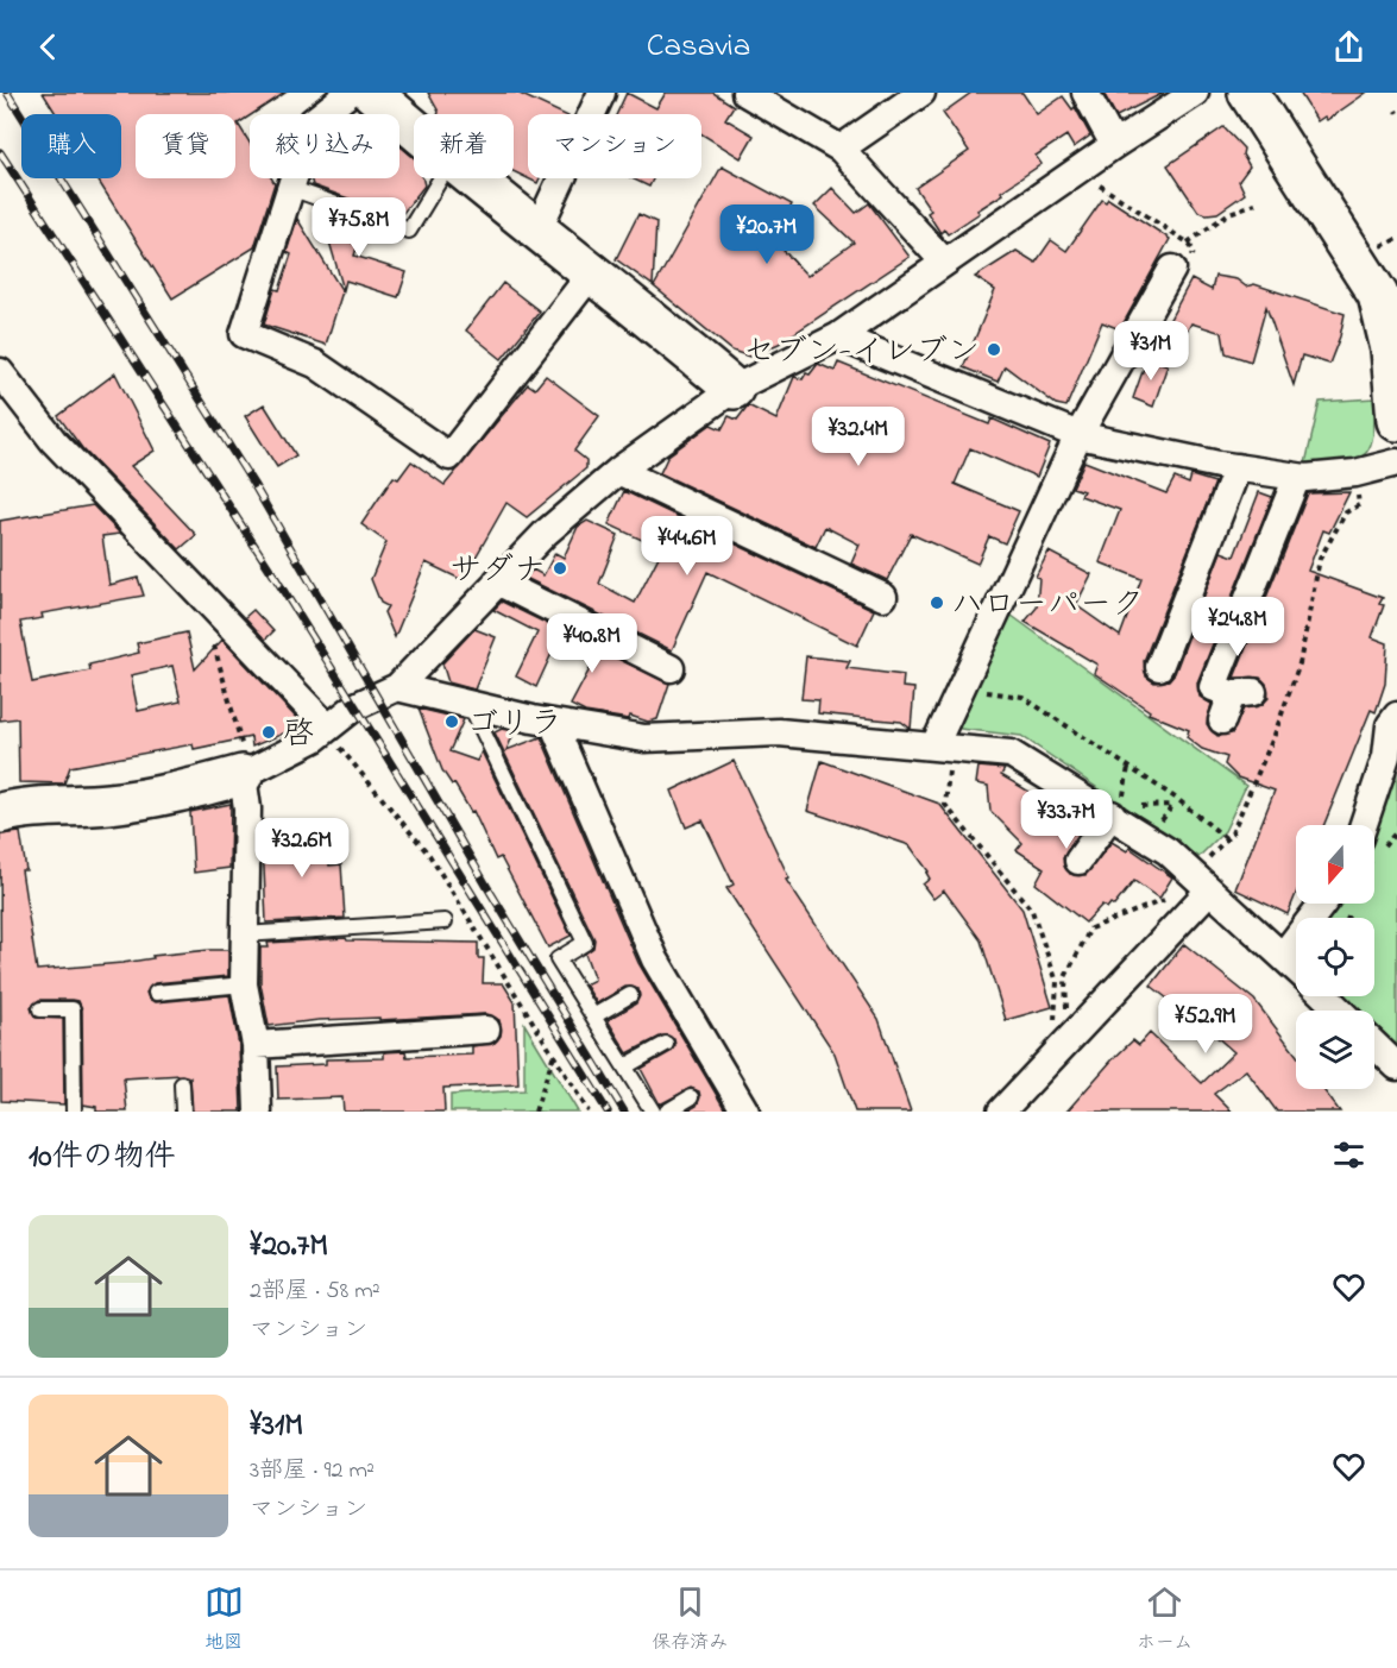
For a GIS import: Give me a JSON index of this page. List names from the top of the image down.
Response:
{
  "places": [
    "セブン-イレブン",
    "サダナ",
    "ハローパーク",
    "ゴリラ",
    "啓"
  ],
  "north": "bottom",
  "page": {
    "header": "Casavia",
    "chip": [
      "購入",
      "賃貸",
      "絞り込み",
      "新着",
      "マンション"
    ],
    "price": [
      "¥75.8M",
      "¥20.7M",
      "¥31M",
      "¥32.4M",
      "¥44.6M",
      "¥24.8M",
      "¥40.8M",
      "¥33.7M",
      "¥32.6M",
      "¥52.9M"
    ],
    "heading": "10件の物件",
    "list": [
      {
        "name": "¥20.7M",
        "note": "2部屋 · 58 m² · マンション"
      },
      {
        "name": "¥31M",
        "note": "3部屋 · 92 m² · マンション"
      }
    ],
    "tabs": ["地図", "保存済み", "ホーム"]
  }
}
